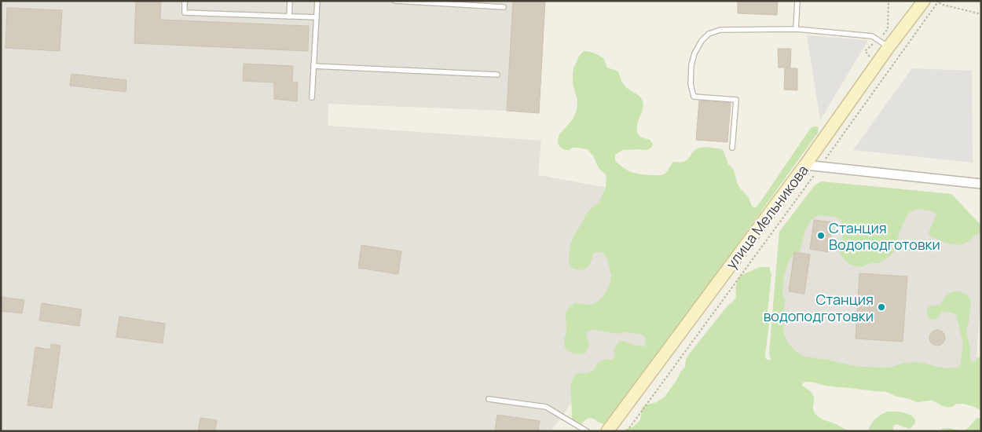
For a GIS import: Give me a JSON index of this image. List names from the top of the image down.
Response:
{
  "streets": {
    "street": ["улица Мельникова"]
  },
  "places": ["Станция Водоподготовки", "Станция водоподготовки"]
}
